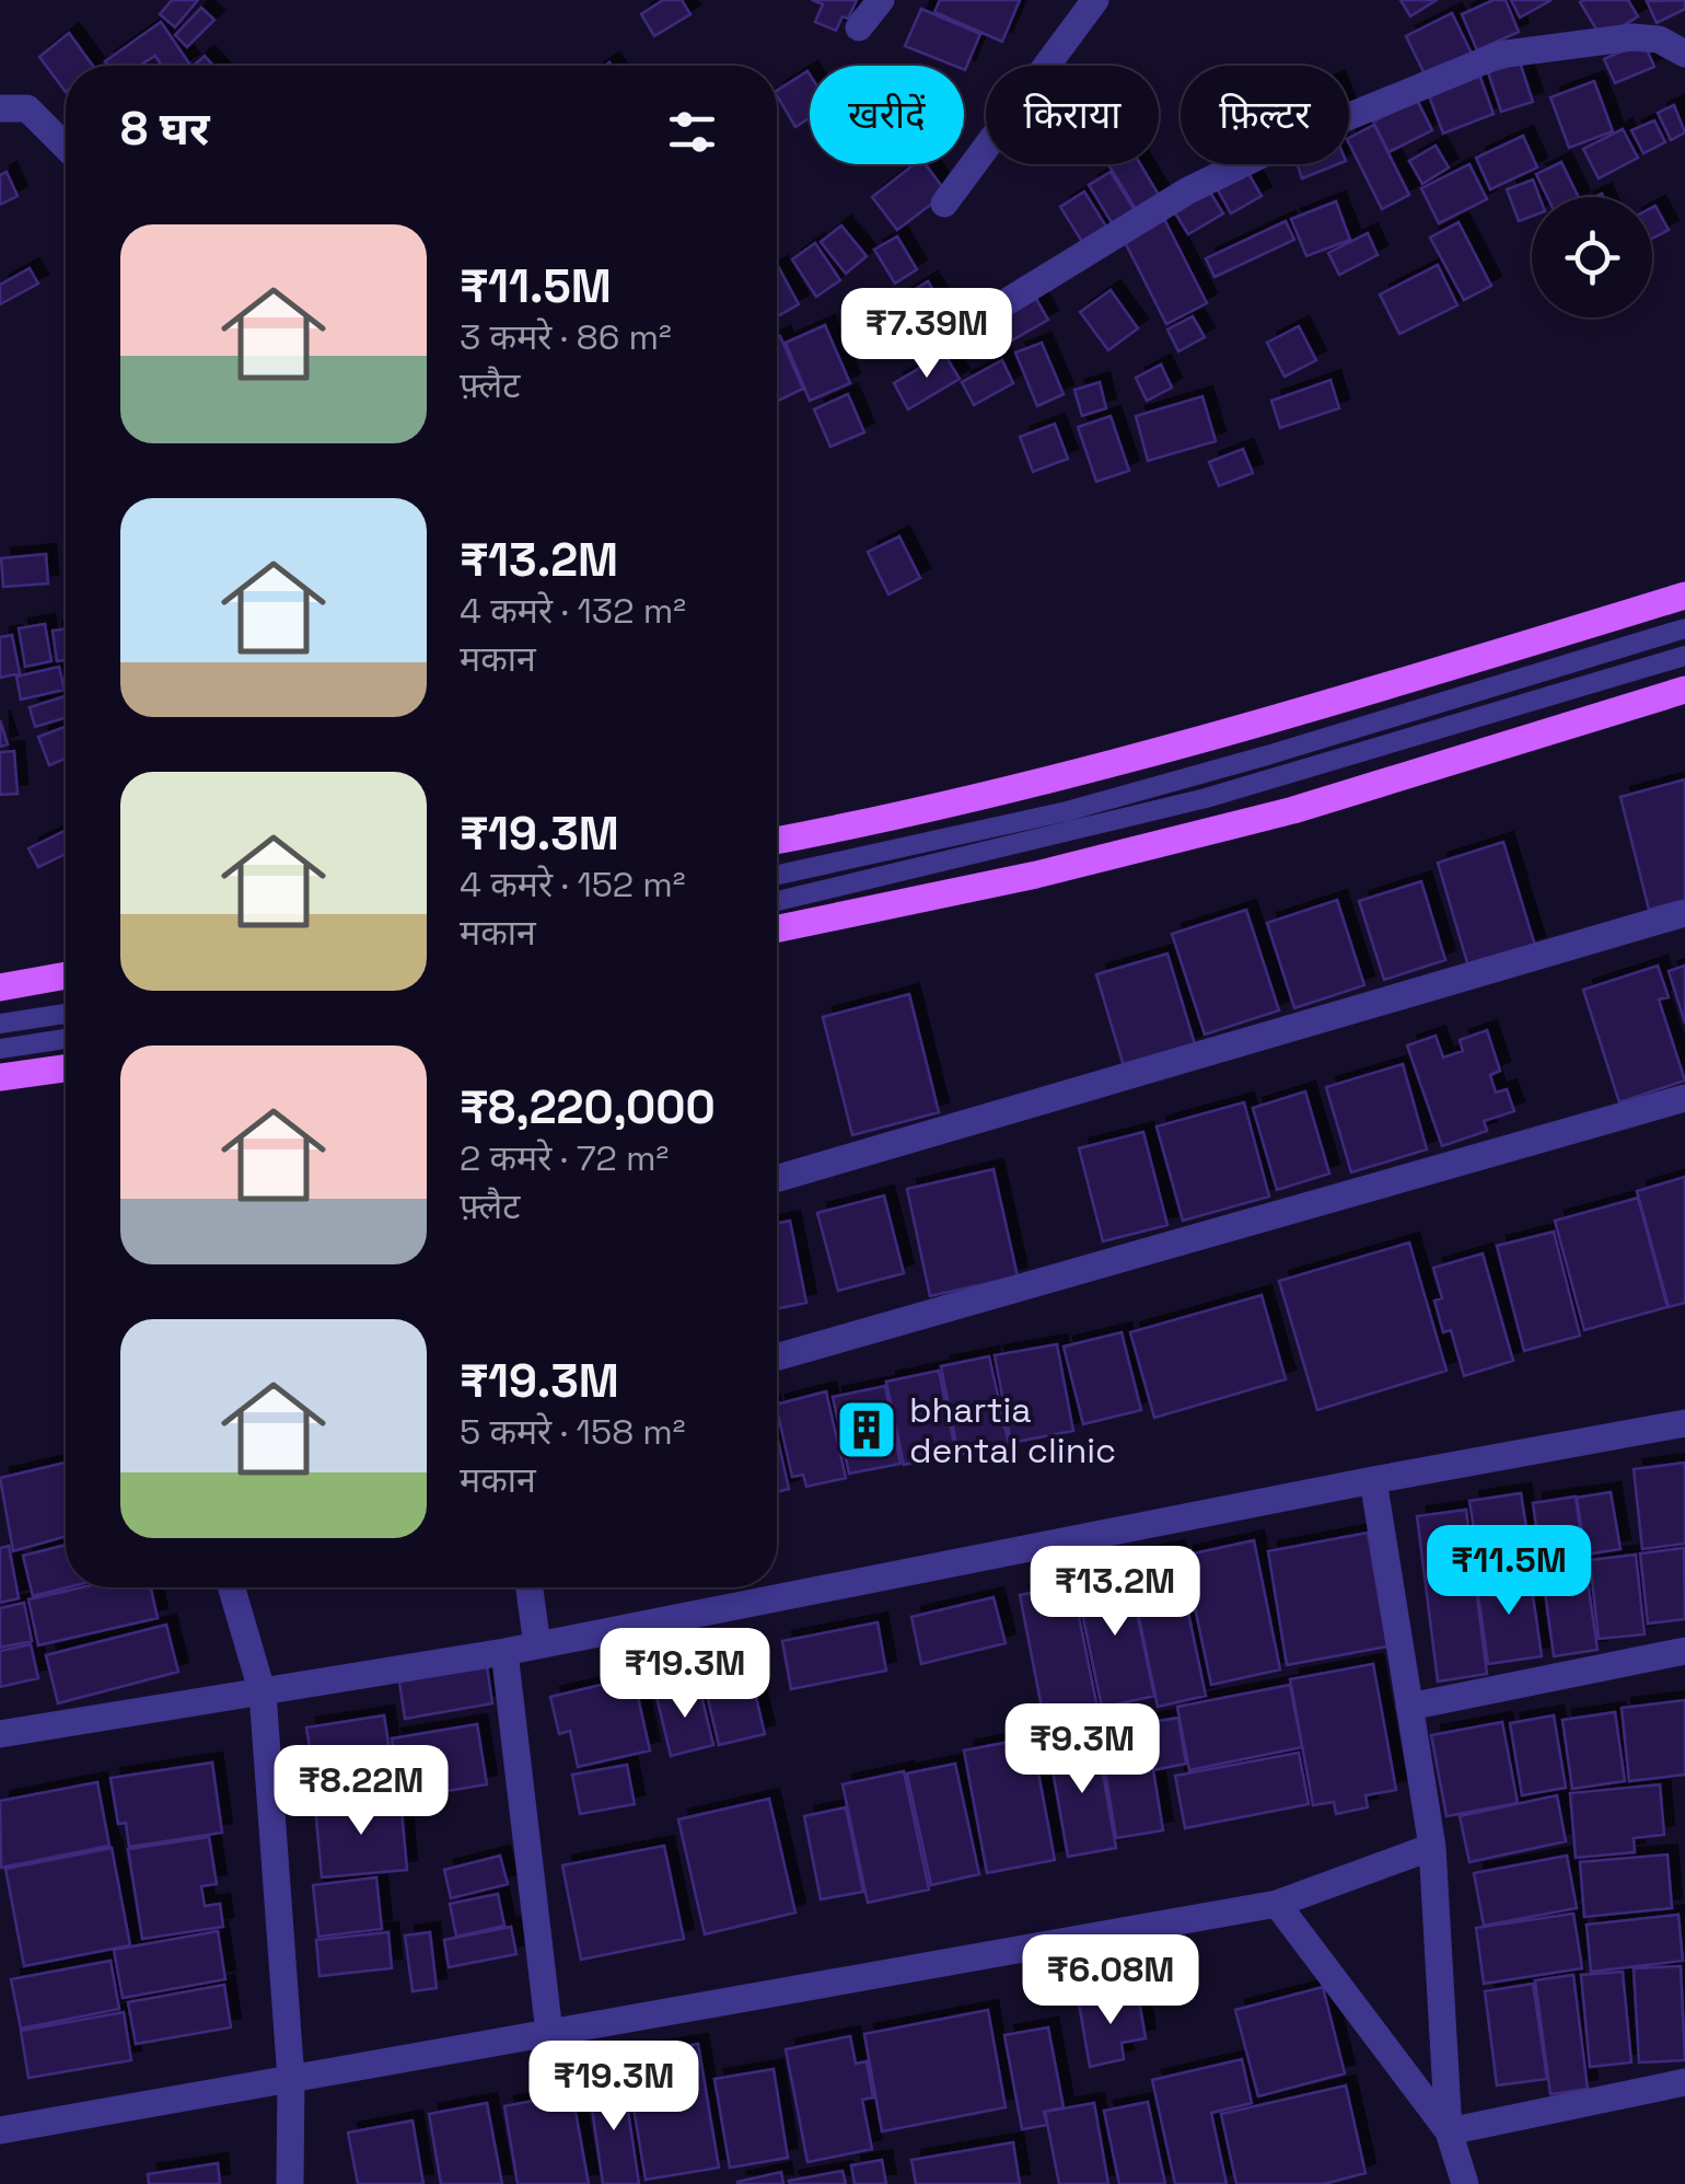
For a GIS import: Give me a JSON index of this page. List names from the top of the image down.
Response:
{
  "places": {
    "building": ["bhartia dental clinic"]
  },
  "page": {
    "chip": ["खरीदें", "किराया", "फ़िल्टर"],
    "heading": "8 घर",
    "list": [
      {
        "name": "₹11.5M",
        "note": "3 कमरे · 86 m² · फ़्लैट"
      },
      {
        "name": "₹13.2M",
        "note": "4 कमरे · 132 m² · मकान"
      },
      {
        "name": "₹19.3M",
        "note": "4 कमरे · 152 m² · मकान"
      },
      {
        "name": "₹8,220,000",
        "note": "2 कमरे · 72 m² · फ़्लैट"
      },
      {
        "name": "₹19.3M",
        "note": "5 कमरे · 158 m² · मकान"
      }
    ],
    "price": [
      "₹7.39M",
      "₹11.5M",
      "₹13.2M",
      "₹19.3M",
      "₹9.3M",
      "₹8.22M",
      "₹6.08M",
      "₹19.3M"
    ]
  }
}
